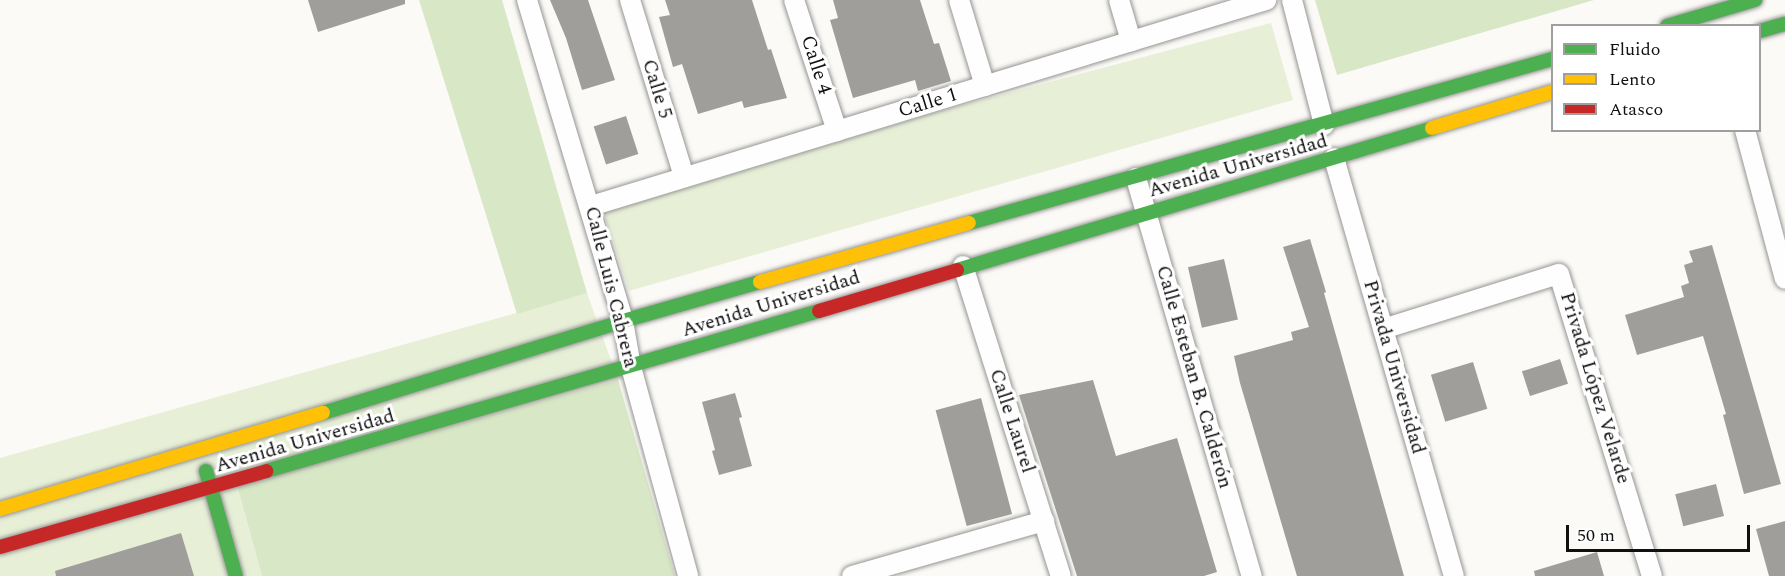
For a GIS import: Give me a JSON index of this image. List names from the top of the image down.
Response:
{
  "streets": {
    "main road": ["Avenida Universidad"],
    "street": [
      "Calle 4",
      "Calle 5",
      "Calle 1",
      "Calle Luis Cabrera",
      "Privada Universidad",
      "Calle Esteban B. Calderón",
      "Privada López Velarde",
      "Calle Laurel"
    ]
  },
  "crossings": [
    ["Calle 4", "Calle 1"],
    ["Calle 5", "Calle 1"],
    ["Calle 1", "Calle Luis Cabrera"],
    ["Avenida Universidad", "Calle Luis Cabrera"],
    ["Avenida Universidad", "Privada Universidad"],
    ["Avenida Universidad", "Calle Esteban B. Calderón"],
    ["Avenida Universidad", "Calle Laurel"],
    ["Privada Universidad", "Privada López Velarde"]
  ],
  "legend": ["Fluido", "Lento", "Atasco"],
  "scale_bar": "50 m"
}
